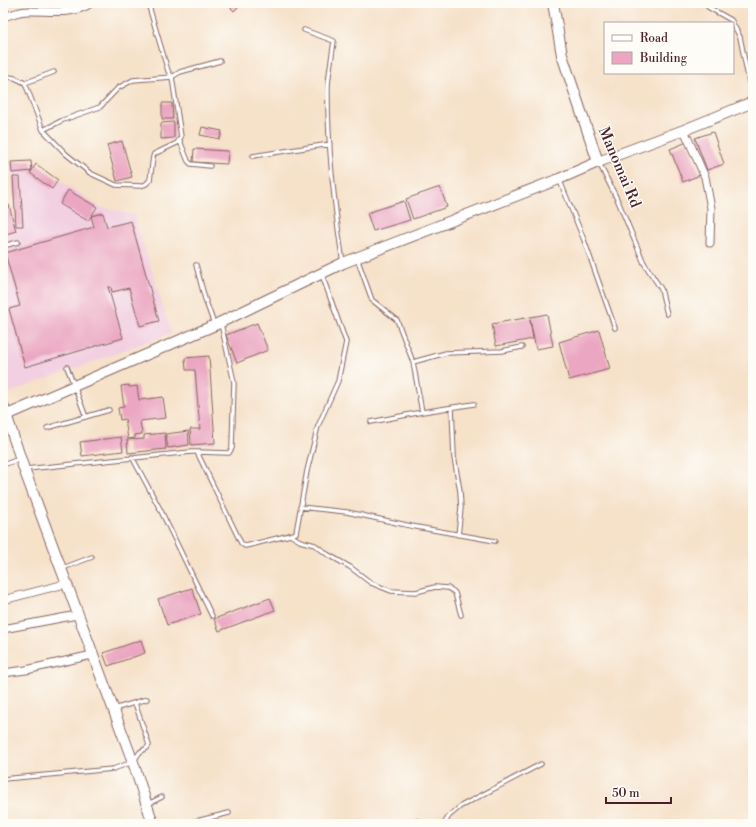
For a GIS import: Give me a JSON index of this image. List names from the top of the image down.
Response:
{
  "streets": {
    "street": ["Manomai Rd"]
  },
  "legend": ["Road", "Building"],
  "scale_bar": "50 m"
}
